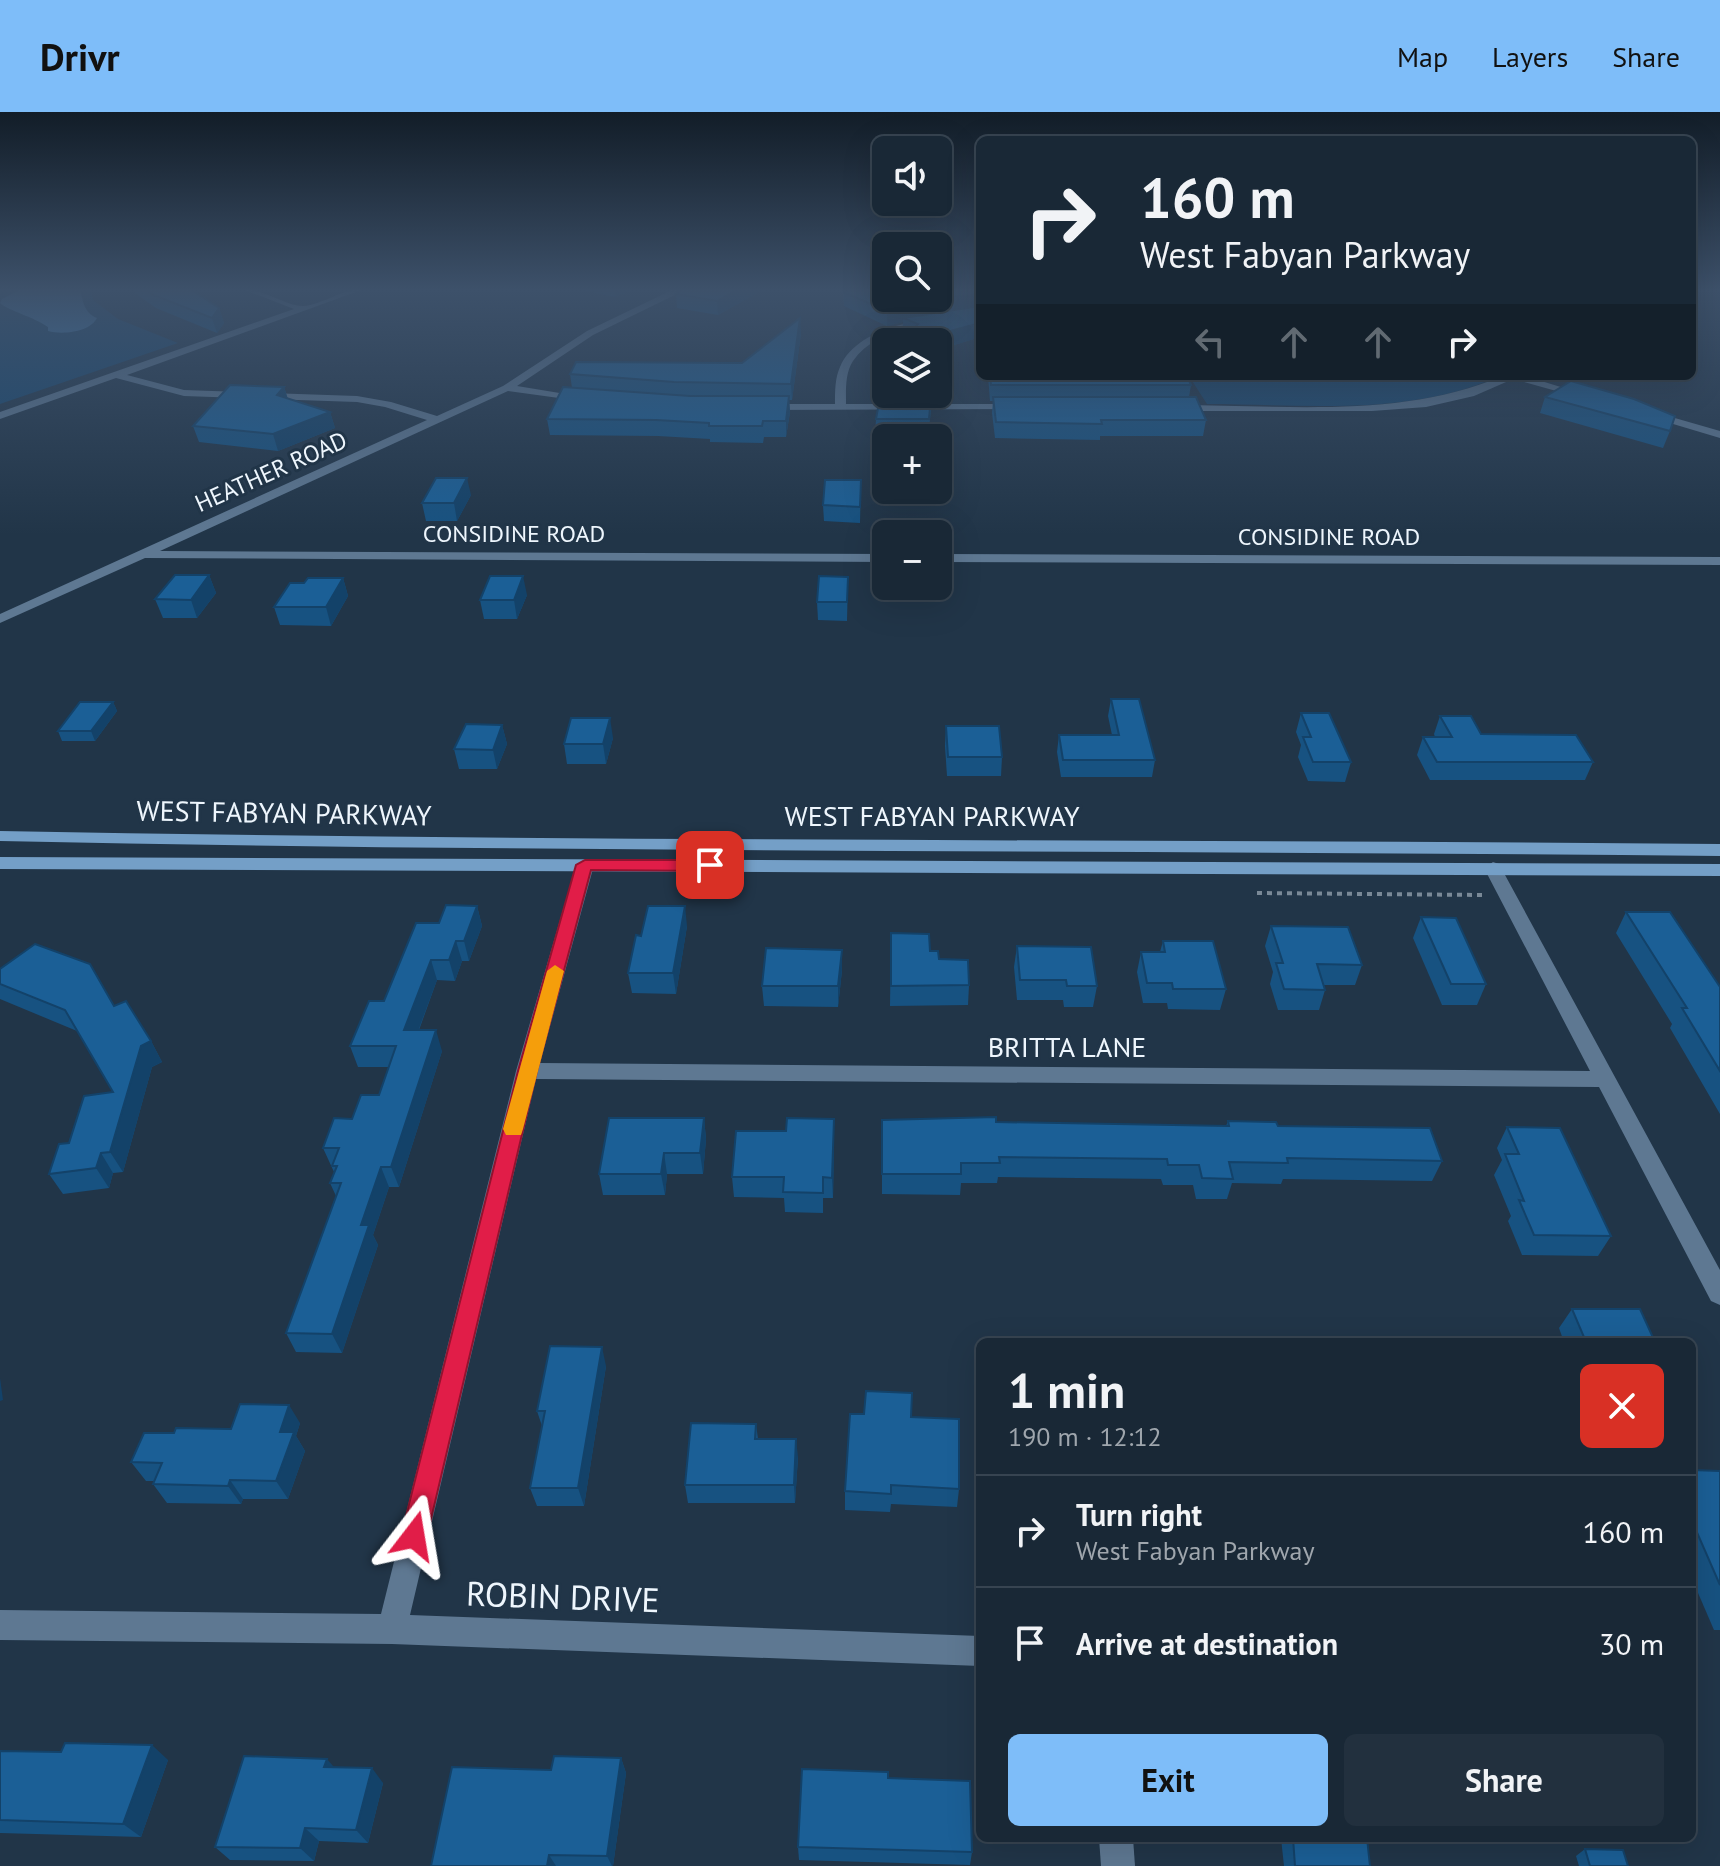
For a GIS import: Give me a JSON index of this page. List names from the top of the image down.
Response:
{
  "streets": {
    "main road": ["WEST FABYAN PARKWAY"],
    "street": [
      "HEATHER ROAD",
      "CONSIDINE ROAD",
      "BRITTA LANE",
      "ROBIN DRIVE"
    ]
  },
  "crossings": [
    ["HEATHER ROAD", "CONSIDINE ROAD"]
  ],
  "page": {
    "header": "Drivr",
    "nav": ["Map", "Layers", "Share"],
    "map_buttons": ["+", "−"],
    "turn": ["160 m", "West Fabyan Parkway"],
    "heading": ["1 min", "190 m · 12:12"],
    "list": [
      {
        "name": "Turn right",
        "note": "West Fabyan Parkway",
        "value": "160 m"
      },
      {
        "name": "Arrive at destination",
        "value": "30 m"
      }
    ],
    "buttons": ["Exit", "Share"]
  }
}
